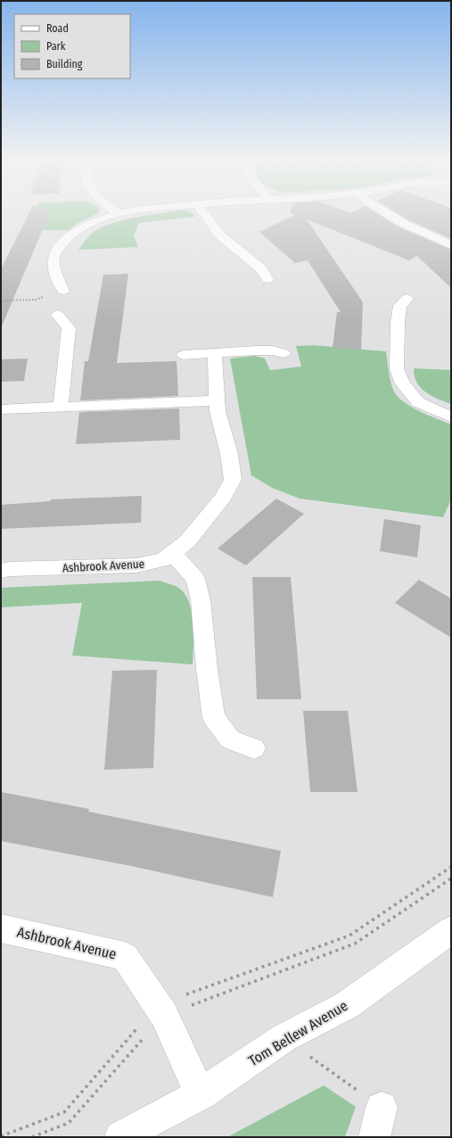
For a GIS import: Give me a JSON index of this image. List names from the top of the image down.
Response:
{
  "streets": {
    "street": ["Ashbrook Avenue", "Tom Bellew Avenue"]
  },
  "crossings": [
    ["Ashbrook Avenue", "Tom Bellew Avenue"]
  ],
  "legend": ["Road", "Park", "Building"]
}
